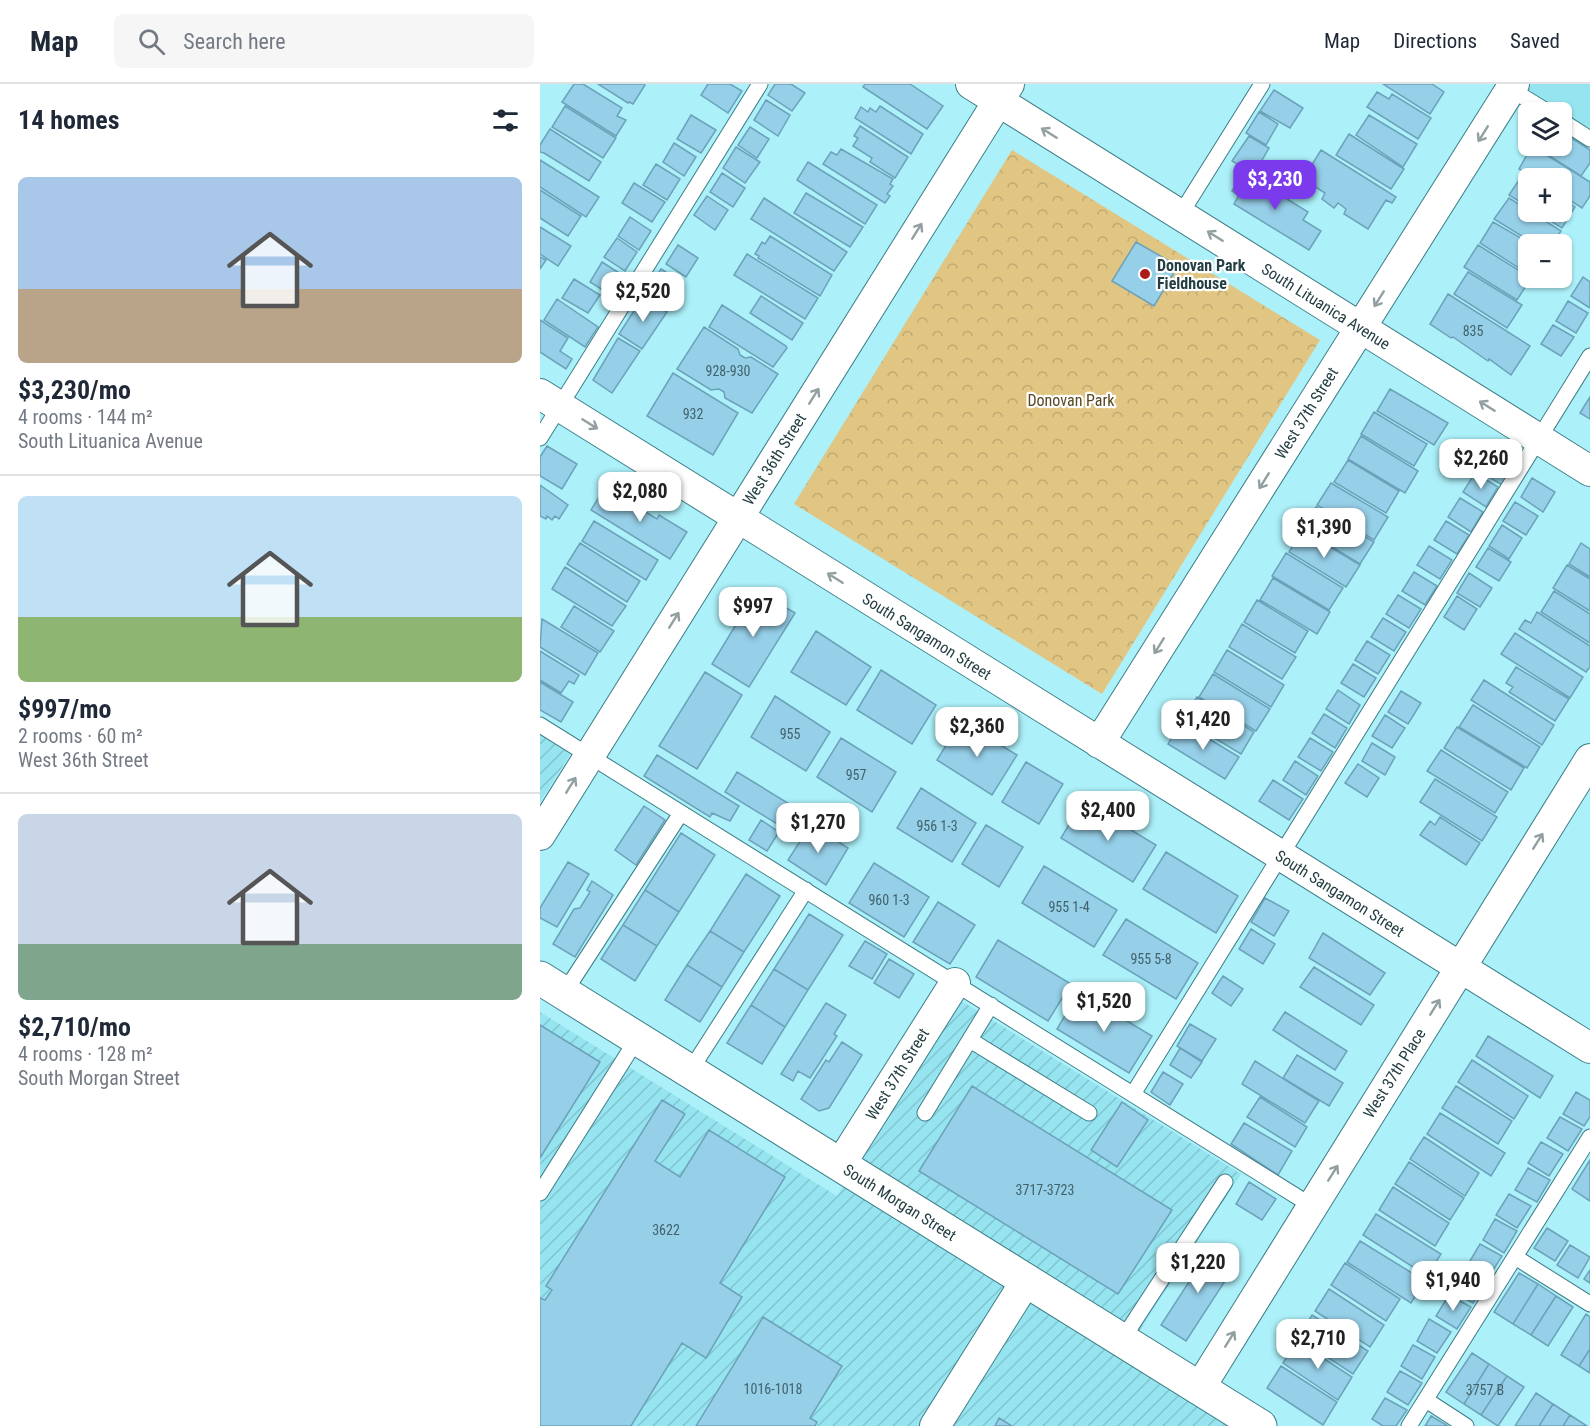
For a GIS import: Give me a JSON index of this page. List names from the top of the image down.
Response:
{
  "streets": {
    "street": [
      "South Lituanica Avenue",
      "West 37th Street",
      "West 36th Street",
      "South Sangamon Street",
      "West 37th Place",
      "South Morgan Street"
    ]
  },
  "crossings": [
    ["South Lituanica Avenue", "West 37th Street"],
    ["South Lituanica Avenue", "West 36th Street"],
    ["West 37th Street", "South Sangamon Street"],
    ["West 37th Street", "South Morgan Street"],
    ["West 36th Street", "South Sangamon Street"],
    ["South Sangamon Street", "West 37th Place"],
    ["West 37th Place", "South Morgan Street"]
  ],
  "one_way": [
    "South Lituanica Avenue",
    "West 37th Street",
    "West 36th Street",
    "West 37th Place"
  ],
  "parks": ["Donovan Park"],
  "places": ["Donovan Park Fieldhouse"],
  "house_numbers": [
    "835",
    "928-930",
    "932",
    "955",
    "957",
    "956 1-3",
    "960 1-3",
    "955 1-4",
    "955 5-8",
    "3717-3723",
    "3622",
    "1016-1018",
    "3757 B"
  ],
  "page": {
    "header": "Map",
    "search": "Search here",
    "nav": ["Map", "Directions", "Saved"],
    "heading": "14 homes",
    "map_buttons": ["+", "−"],
    "list": [
      {
        "name": "$3,230/mo",
        "note": "4 rooms · 144 m² · South Lituanica Avenue"
      },
      {
        "name": "$997/mo",
        "note": "2 rooms · 60 m² · West 36th Street"
      },
      {
        "name": "$2,710/mo",
        "note": "4 rooms · 128 m² · South Morgan Street"
      }
    ],
    "price": [
      "$3,230",
      "$2,520",
      "$2,260",
      "$2,080",
      "$1,390",
      "$997",
      "$1,420",
      "$2,360",
      "$2,400",
      "$1,270",
      "$1,520",
      "$1,220",
      "$1,940",
      "$2,710"
    ]
  }
}
